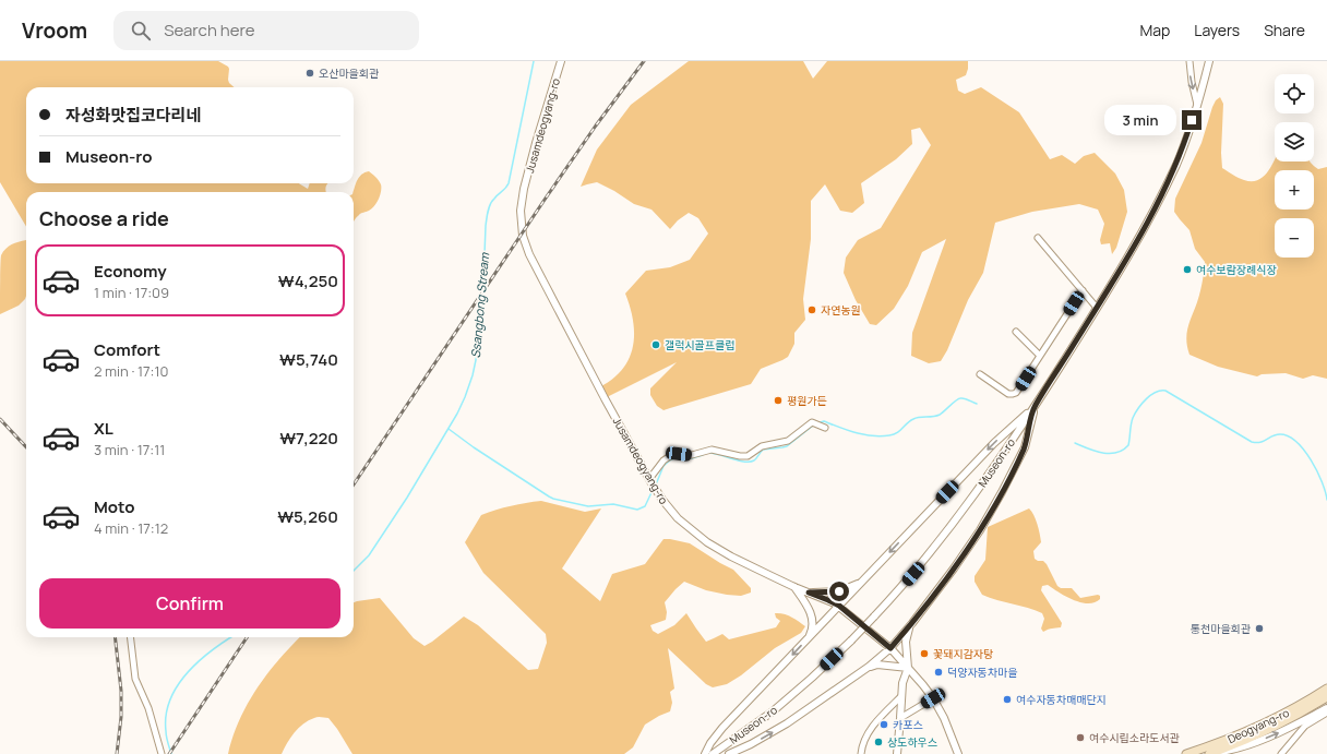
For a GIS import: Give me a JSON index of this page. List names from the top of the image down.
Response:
{
  "streets": {
    "main road": ["Deogyang-ro"],
    "street": ["Jusamdeogyang-ro", "Museon-ro"]
  },
  "water": ["Ssangbong Stream"],
  "places": [
    "오산마을회관",
    "여수보람장례식장",
    "자연농원",
    "갤럭시골프클럽",
    "평원가든",
    "통천마을회관",
    "꽃돼지감자탕",
    "덕양자동차마을",
    "여수자동차매매단지",
    "카포스",
    "여수시립소라도서관",
    "상도하우스"
  ],
  "page": {
    "header": "Vroom",
    "search": "Search here",
    "nav": ["Map", "Layers", "Share"],
    "map_buttons": ["+", "−"],
    "banner": ["자성화맛집코다리네", "Museon-ro"],
    "bubble": "3 min",
    "heading": "Choose a ride",
    "list": [
      {
        "name": "Economy",
        "note": "1 min · 17:09",
        "value": "₩4,250"
      },
      {
        "name": "Comfort",
        "note": "2 min · 17:10",
        "value": "₩5,740"
      },
      {
        "name": "XL",
        "note": "3 min · 17:11",
        "value": "₩7,220"
      },
      {
        "name": "Moto",
        "note": "4 min · 17:12",
        "value": "₩5,260"
      }
    ],
    "buttons": "Confirm"
  }
}
